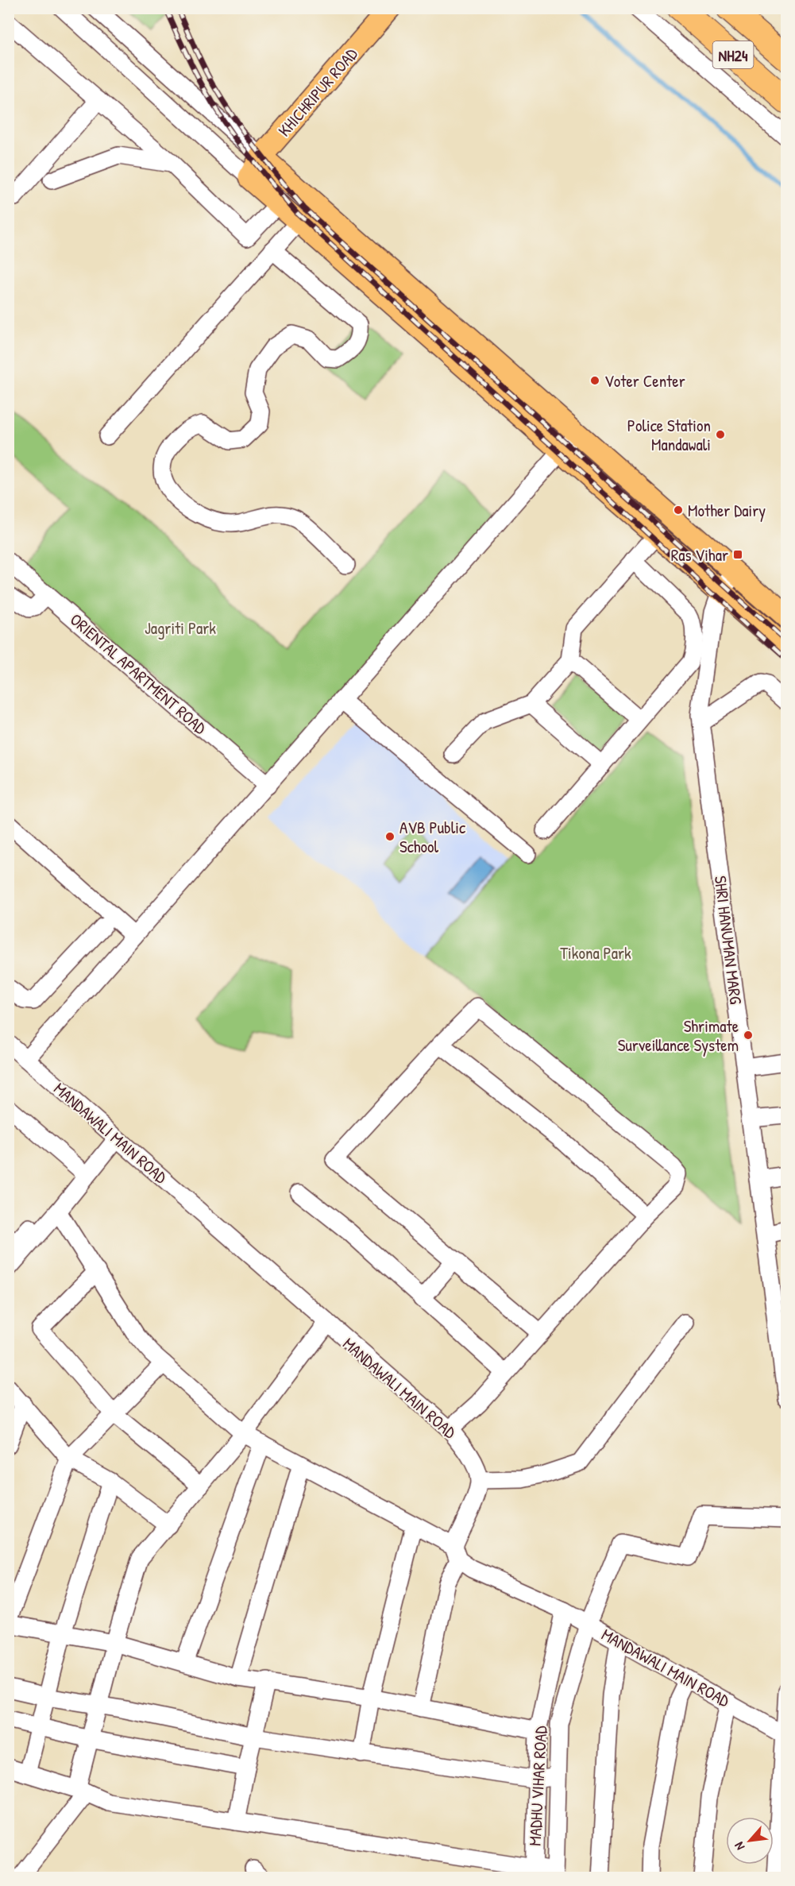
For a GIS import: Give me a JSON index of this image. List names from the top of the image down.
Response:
{
  "streets": {
    "highway": ["NH24"],
    "main road": ["KHICHRIPUR ROAD"],
    "street": [
      "ORIENTAL APARTMENT ROAD",
      "SHRI HANUMAN MARG",
      "MANDAWALI MAIN ROAD",
      "MADHU VIHAR ROAD"
    ]
  },
  "crossings": [
    ["MANDAWALI MAIN ROAD", "MADHU VIHAR ROAD"]
  ],
  "parks": ["Jagriti Park", "Tikona Park"],
  "places": {
    "other": [
      "Voter Center",
      "Police Station Mandawali",
      "Mother Dairy",
      "AVB Public School",
      "Shrimate Surveillance System"
    ],
    "transit": ["Ras Vihar"]
  },
  "north": "bottom left"
}
